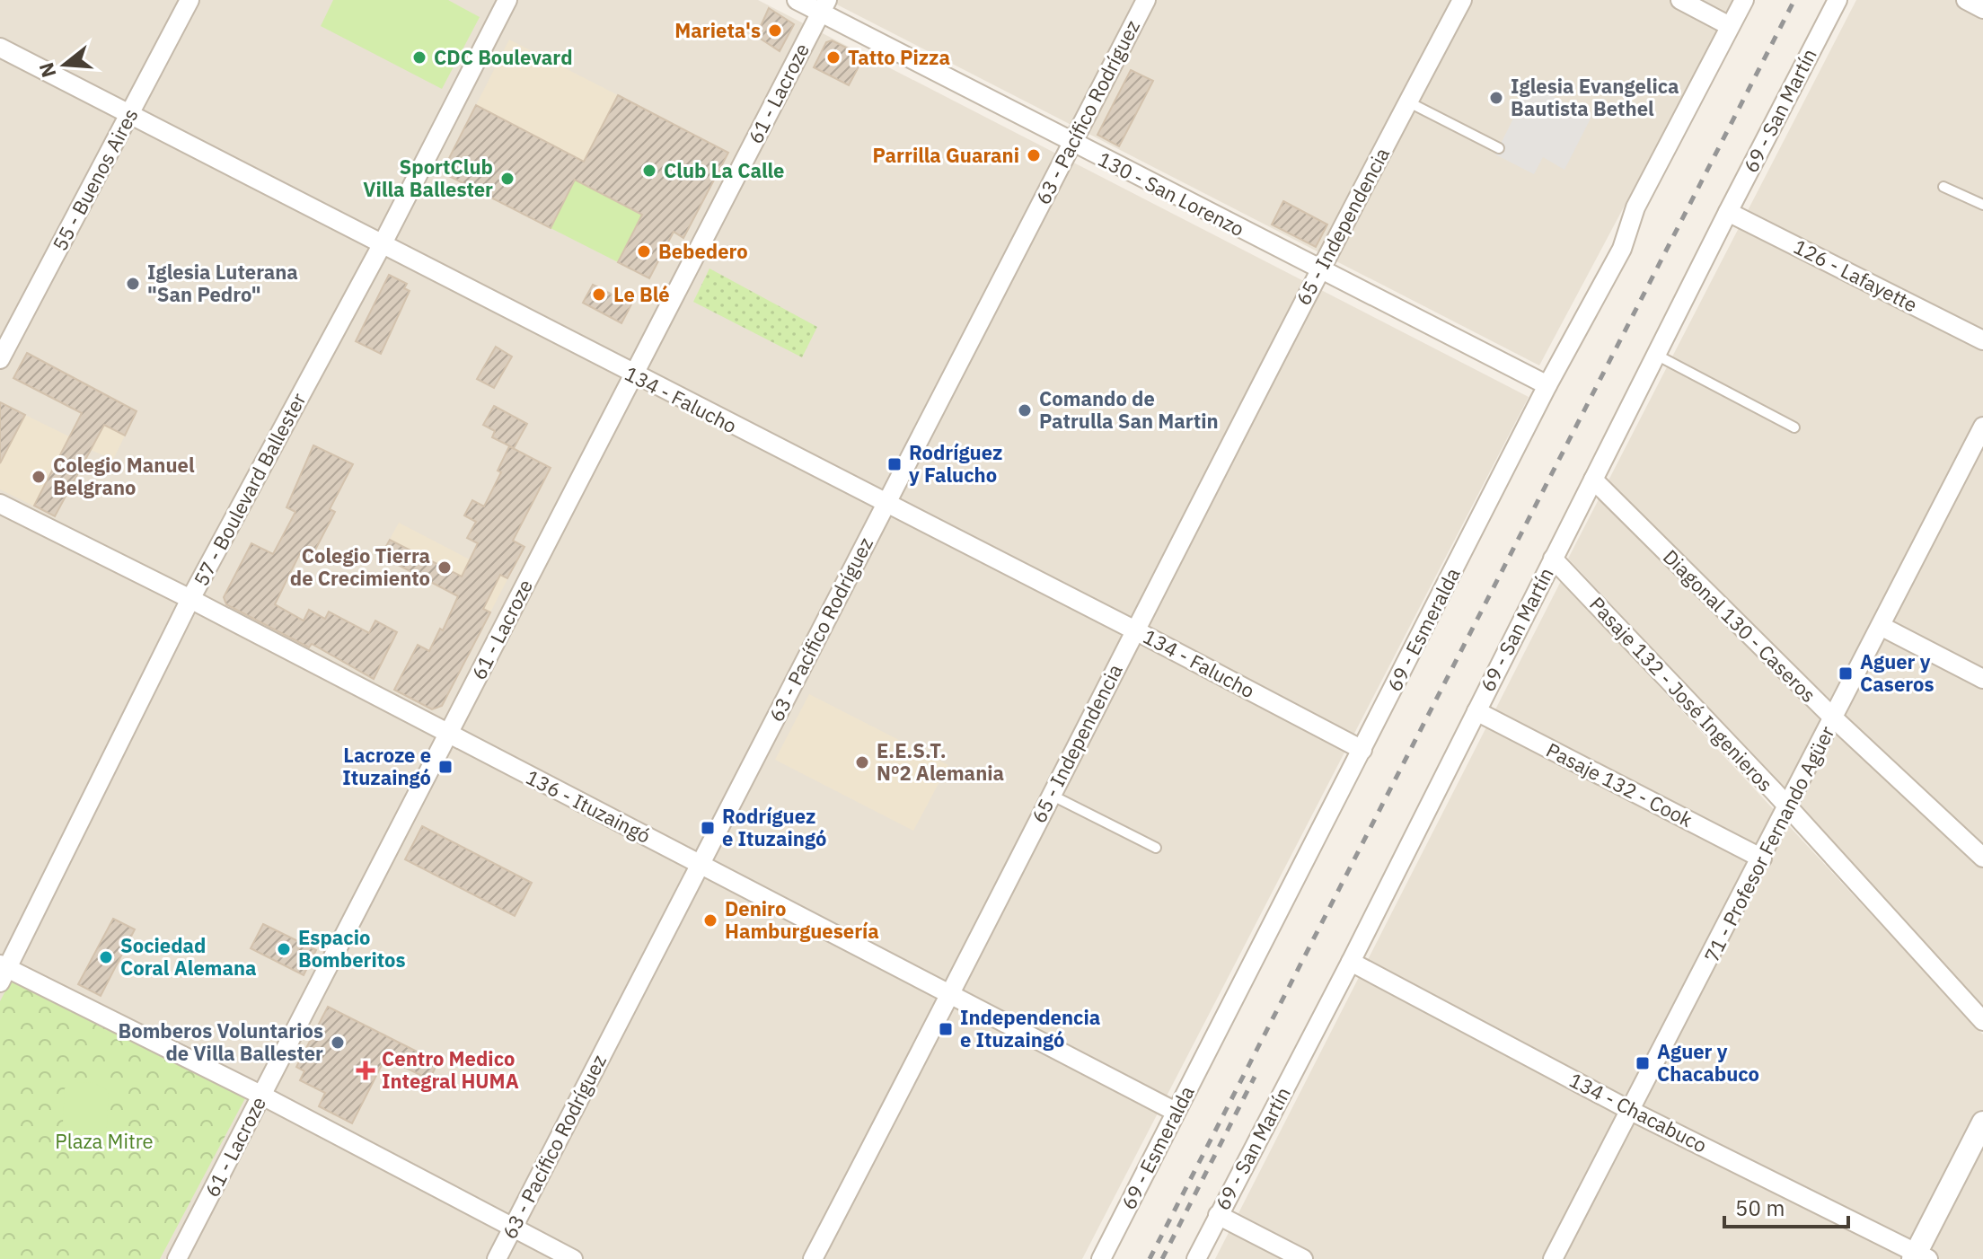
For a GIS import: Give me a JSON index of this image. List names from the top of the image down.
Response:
{
  "streets": {
    "street": [
      "61 - Lacroze",
      "69 - San Martín",
      "63 - Pacífico Rodríguez",
      "55 - Buenos Aires",
      "130 - San Lorenzo",
      "65 - Independencia",
      "126 - Lafayette",
      "134 - Falucho",
      "57 - Boulevard Ballester",
      "Diagonal 130 - Caseros",
      "69 - Esmeralda",
      "Pasaje 132 - José Ingenieros",
      "Pasaje 132 - Cook",
      "136 - Ituzaingó",
      "71 - Profesor Fernando Agüer",
      "134 - Chacabuco"
    ]
  },
  "crossings": [
    ["61 - Lacroze", "130 - San Lorenzo"],
    ["61 - Lacroze", "134 - Falucho"],
    ["61 - Lacroze", "136 - Ituzaingó"],
    ["69 - San Martín", "126 - Lafayette"],
    ["69 - San Martín", "Diagonal 130 - Caseros"],
    ["69 - San Martín", "Pasaje 132 - José Ingenieros"],
    ["69 - San Martín", "Pasaje 132 - Cook"],
    ["69 - San Martín", "134 - Chacabuco"],
    ["63 - Pacífico Rodríguez", "130 - San Lorenzo"],
    ["63 - Pacífico Rodríguez", "134 - Falucho"],
    ["63 - Pacífico Rodríguez", "136 - Ituzaingó"],
    ["55 - Buenos Aires", "134 - Falucho"],
    ["130 - San Lorenzo", "65 - Independencia"],
    ["130 - San Lorenzo", "69 - Esmeralda"],
    ["65 - Independencia", "134 - Falucho"],
    ["65 - Independencia", "136 - Ituzaingó"],
    ["134 - Falucho", "57 - Boulevard Ballester"],
    ["134 - Falucho", "69 - Esmeralda"],
    ["57 - Boulevard Ballester", "136 - Ituzaingó"],
    ["Diagonal 130 - Caseros", "71 - Profesor Fernando Agüer"],
    ["69 - Esmeralda", "136 - Ituzaingó"],
    ["Pasaje 132 - José Ingenieros", "71 - Profesor Fernando Agüer"],
    ["Pasaje 132 - Cook", "71 - Profesor Fernando Agüer"],
    ["71 - Profesor Fernando Agüer", "134 - Chacabuco"]
  ],
  "parks": ["Plaza Mitre"],
  "places": {
    "other": [
      "Marieta's",
      "CDC Boulevard",
      "Tatto Pizza",
      "Iglesia Evangelica Bautista Bethel",
      "Parrilla Guarani",
      "Club La Calle",
      "SportClub Villa Ballester",
      "Bebedero",
      "Iglesia Luterana \"San Pedro\"",
      "Le Blé",
      "Comando de Patrulla San Martin",
      "Colegio Manuel Belgrano",
      "Colegio Tierra de Crecimiento",
      "E.E.S.T. Nº2 Alemania",
      "Deniro Hamburguesería",
      "Espacio Bomberitos",
      "Sociedad Coral Alemana",
      "Bomberos Voluntarios de Villa Ballester"
    ],
    "transit": [
      "Rodríguez y Falucho",
      "Aguer y Caseros",
      "Lacroze e Ituzaingó",
      "Rodríguez e Ituzaingó",
      "Independencia e Ituzaingó",
      "Aguer y Chacabuco"
    ],
    "health": ["Centro Medico Integral HUMA"]
  },
  "scale_bar": "50 m",
  "north": "left"
}
